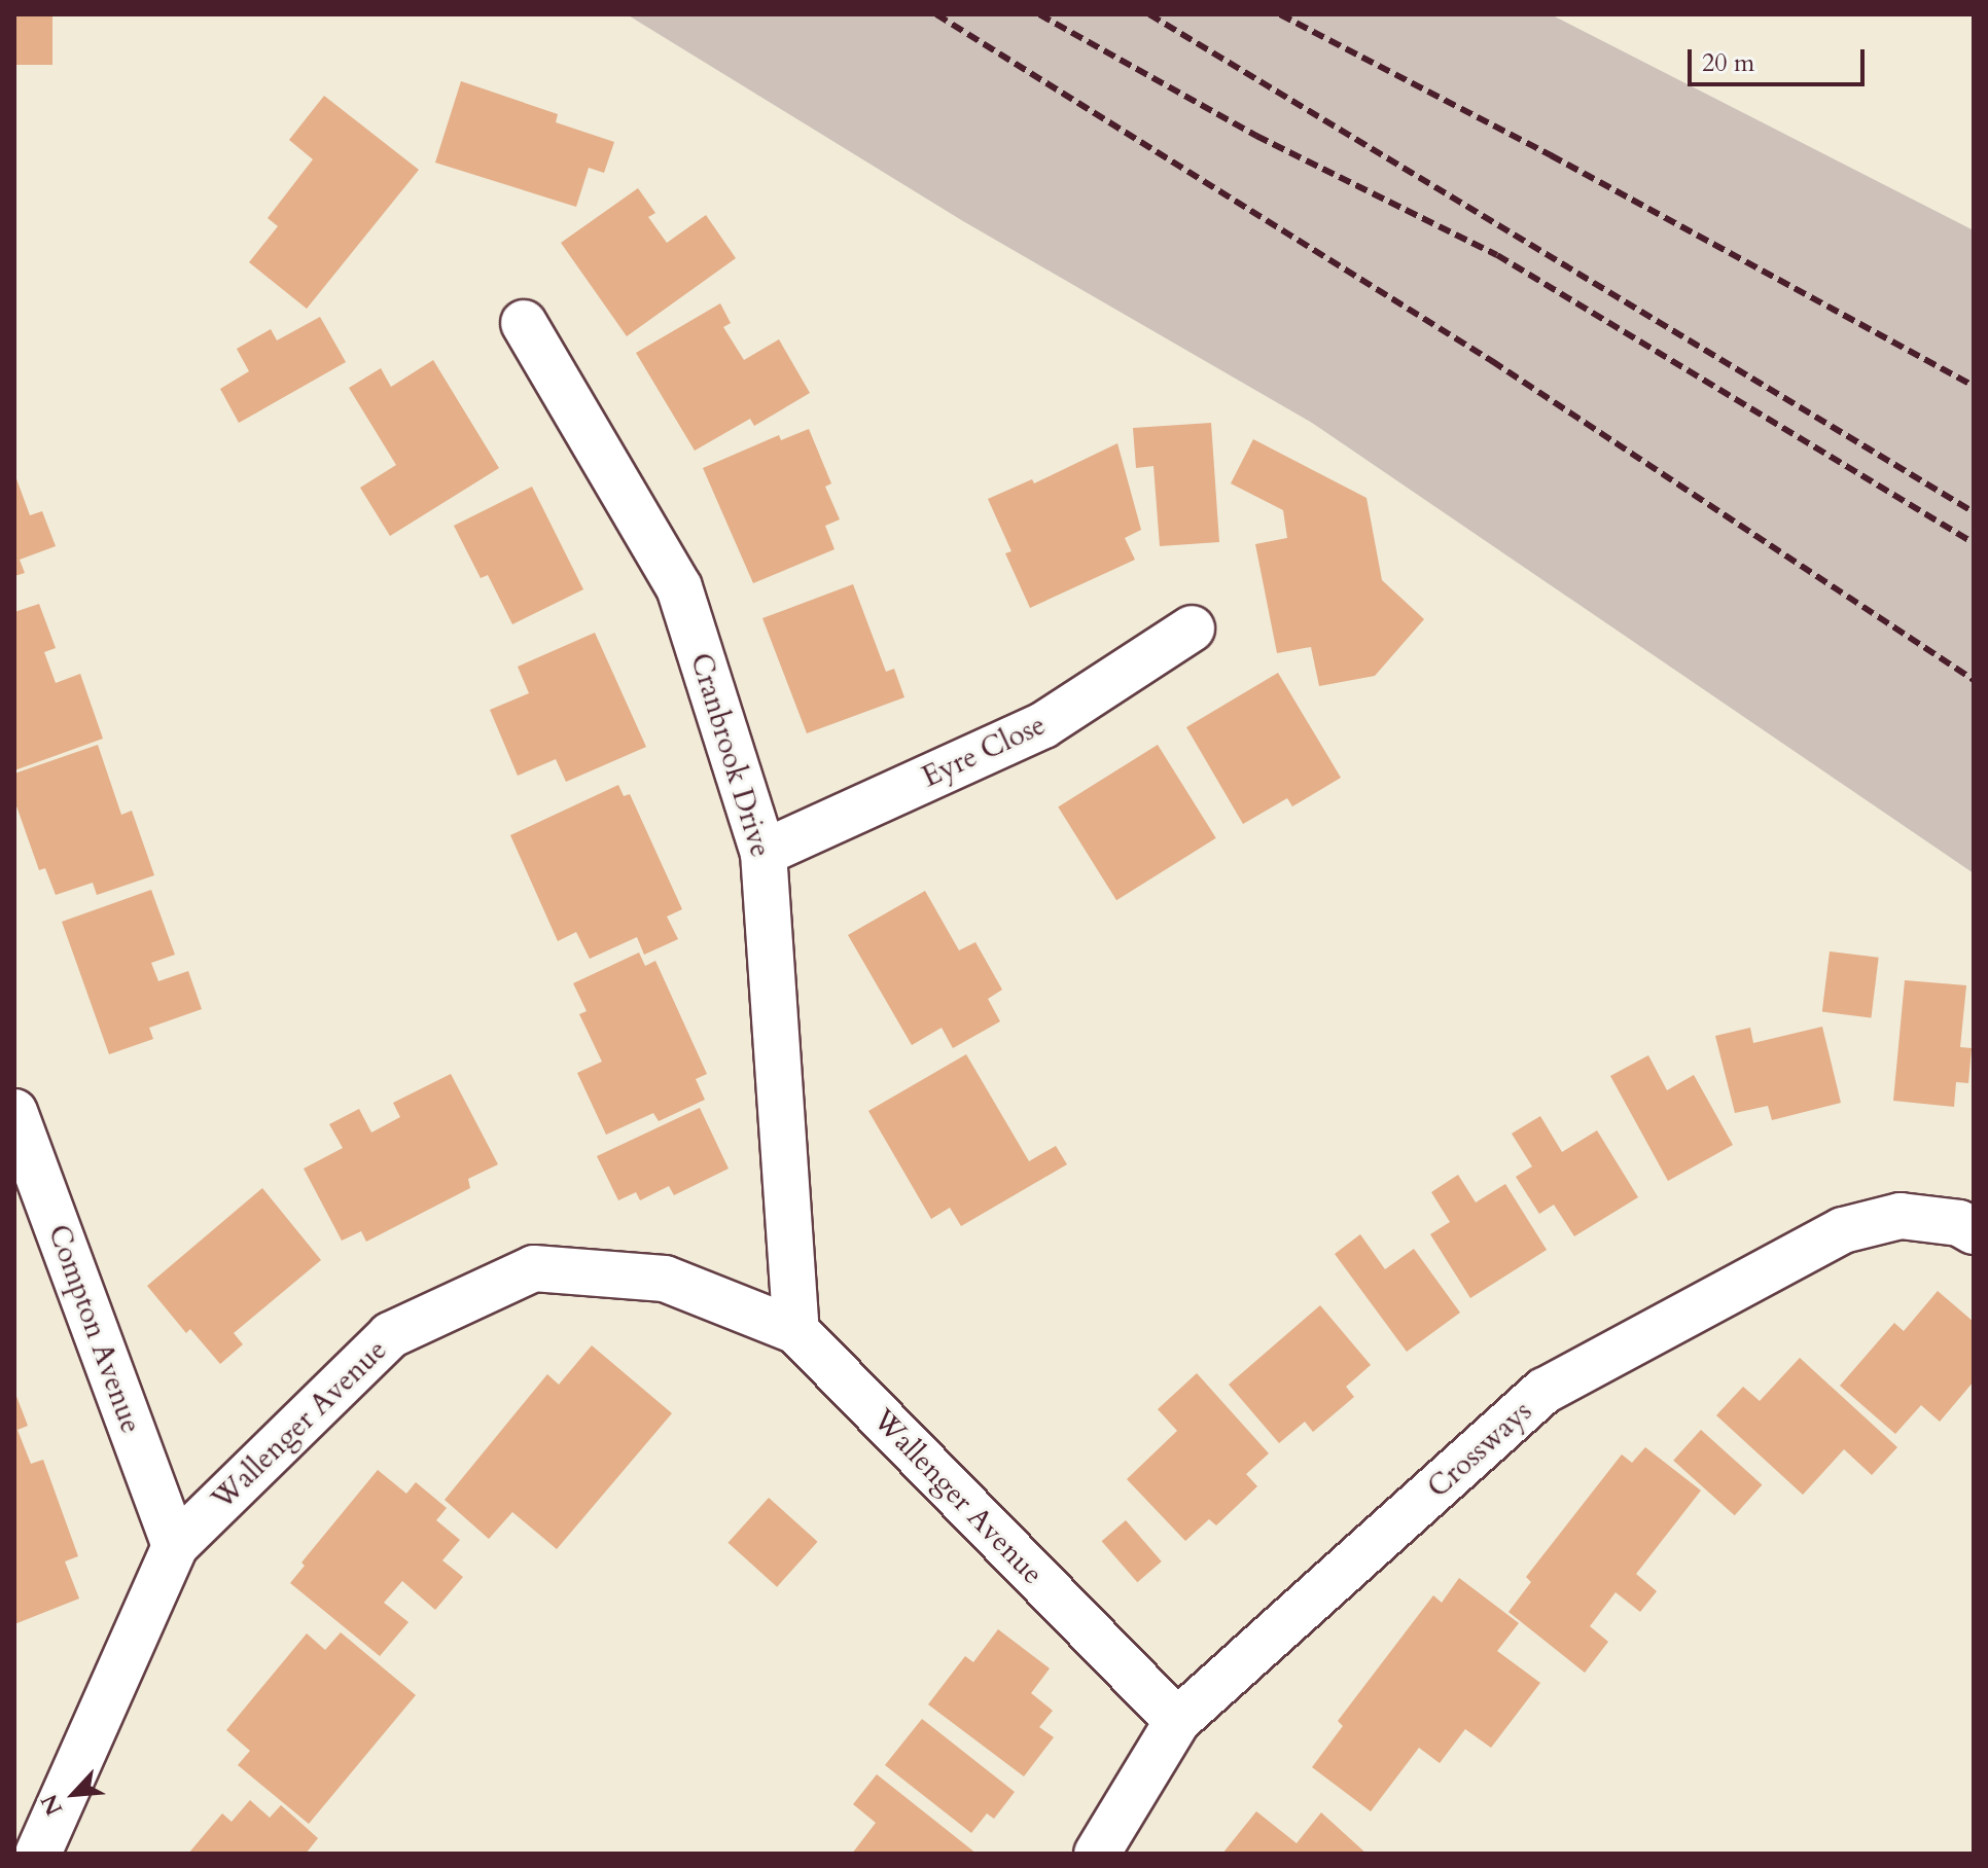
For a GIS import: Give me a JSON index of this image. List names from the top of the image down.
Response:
{
  "streets": {
    "street": [
      "Eyre Close",
      "Cranbrook Drive",
      "Compton Avenue",
      "Wallenger Avenue",
      "Crossways"
    ]
  },
  "crossings": [
    ["Eyre Close", "Cranbrook Drive"],
    ["Cranbrook Drive", "Wallenger Avenue"],
    ["Compton Avenue", "Wallenger Avenue"],
    ["Wallenger Avenue", "Crossways"]
  ],
  "scale_bar": "20 m",
  "north": "bottom left"
}
